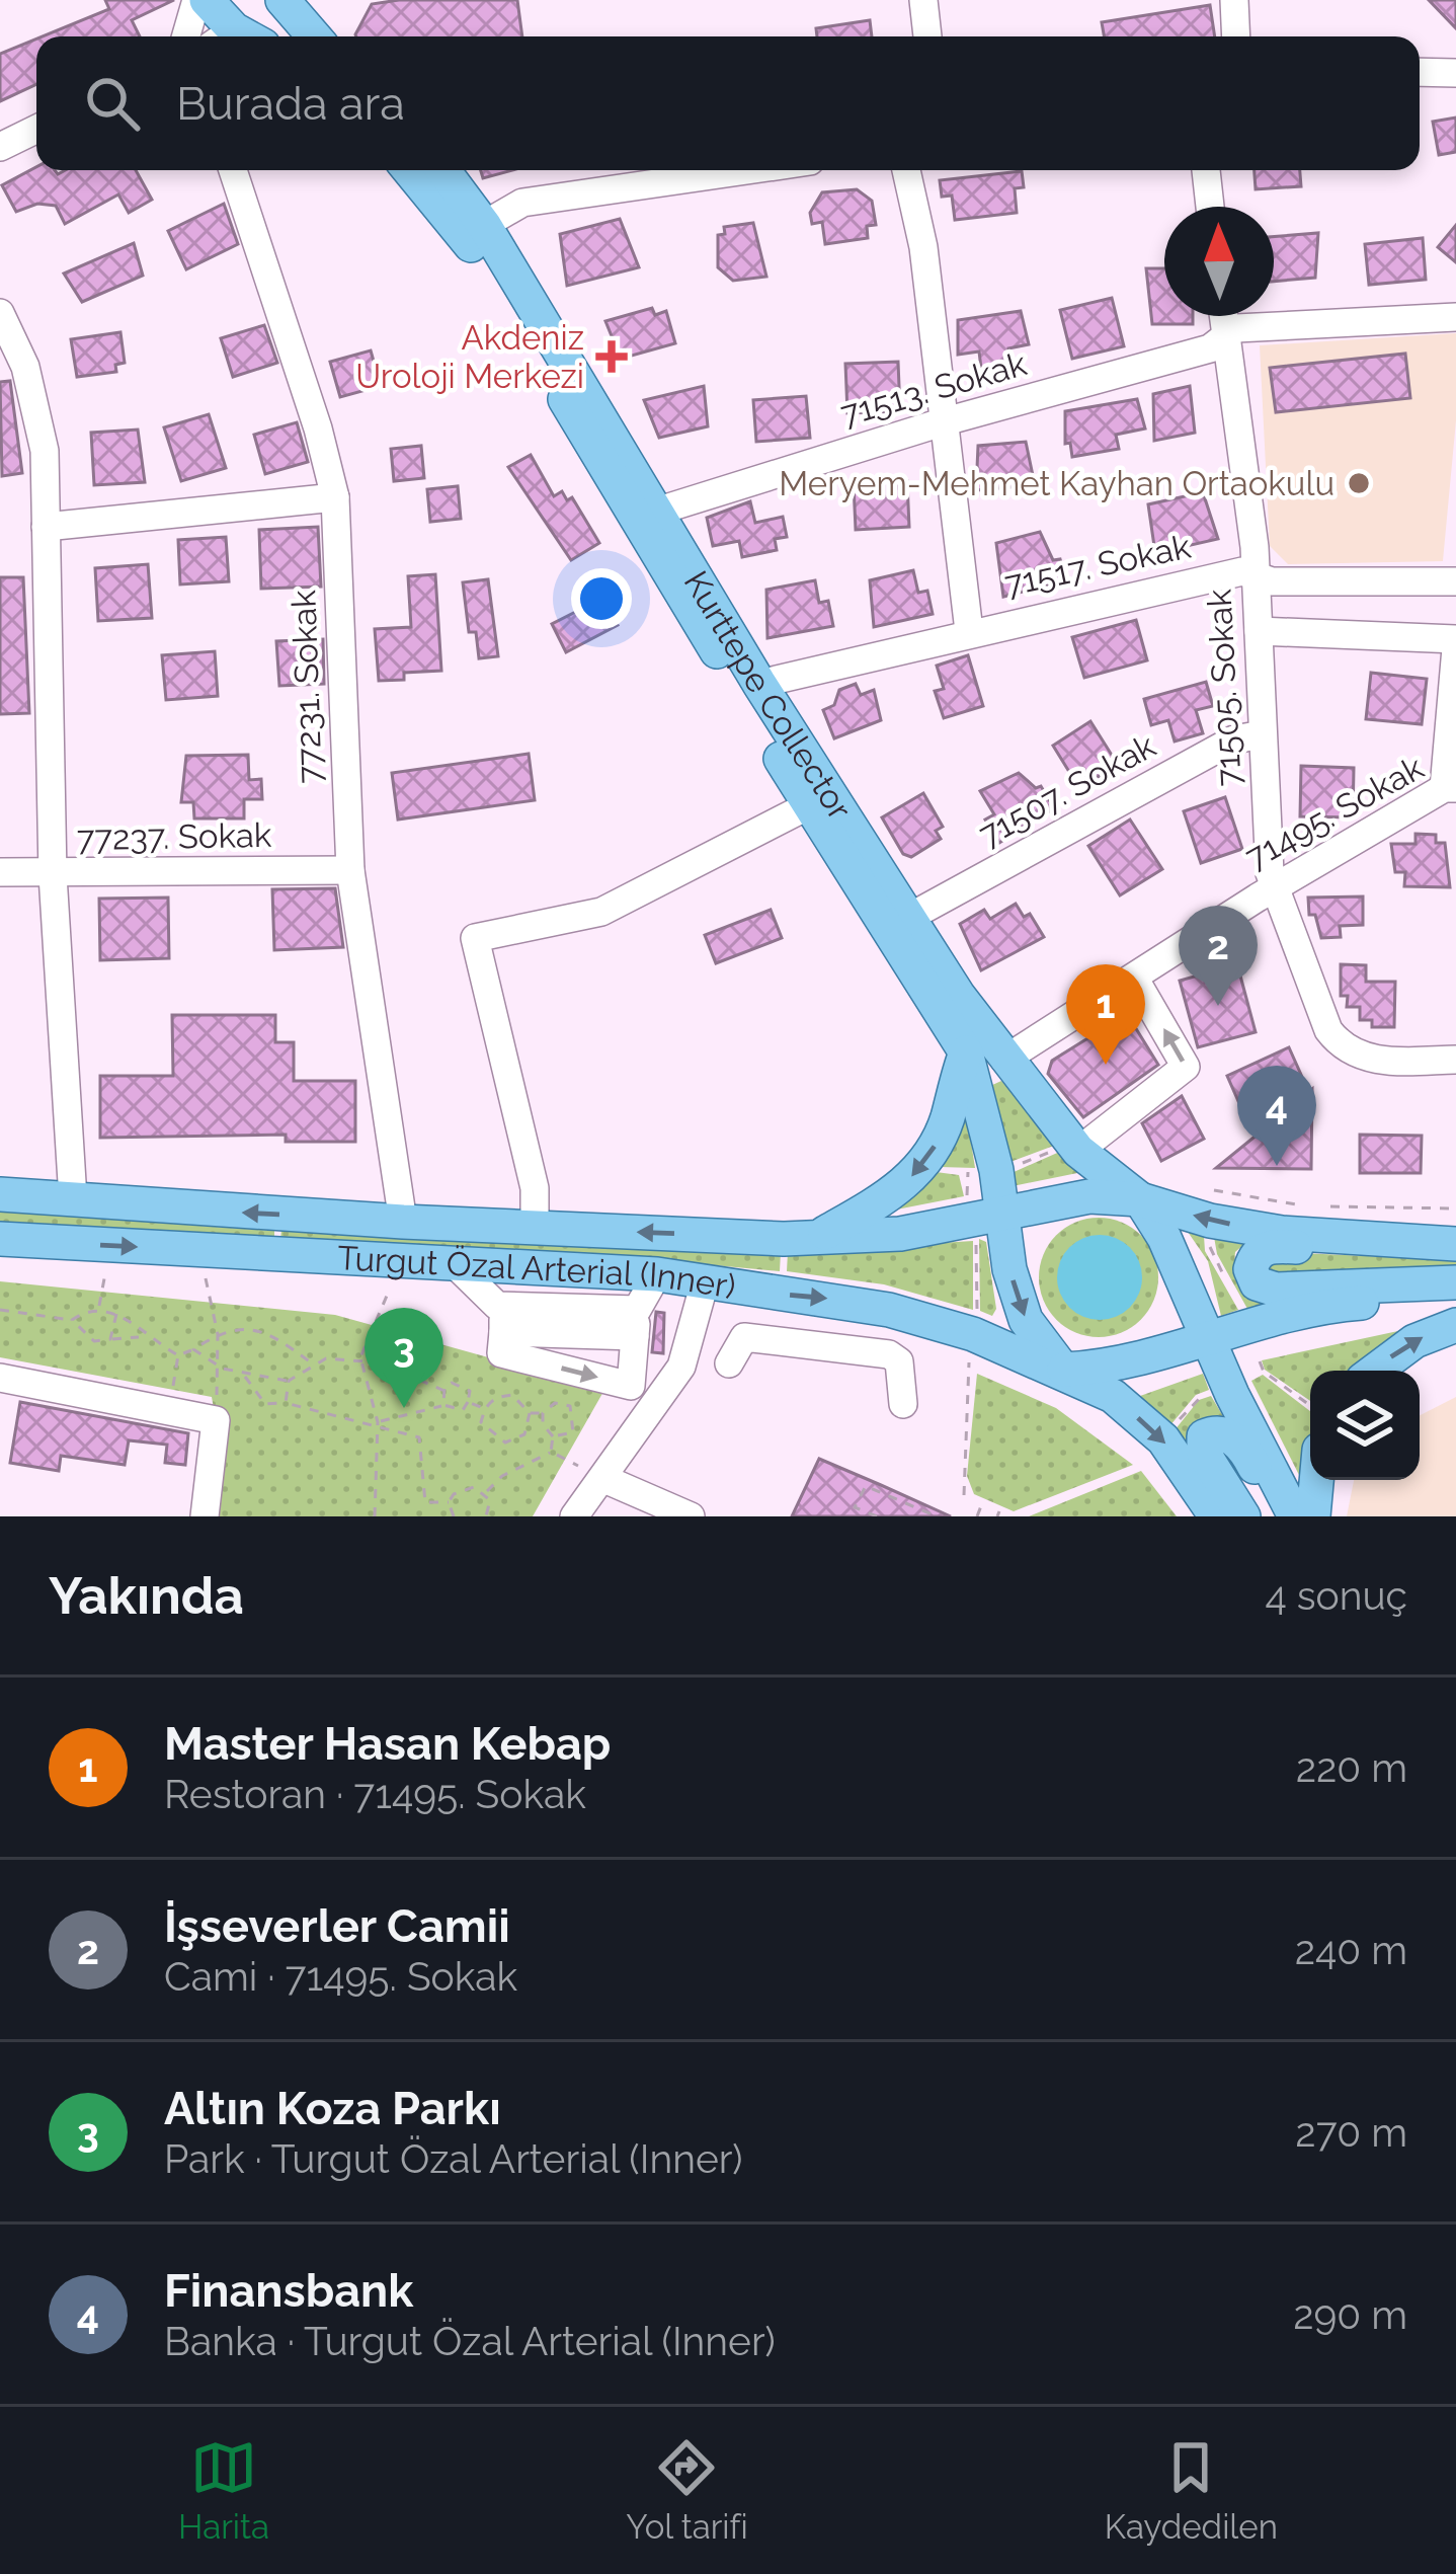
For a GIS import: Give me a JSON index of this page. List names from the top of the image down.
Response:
{
  "streets": {
    "main road": ["Kurttepe Collector", "Turgut Özal Arterial (Inner)"],
    "street": [
      "71513. Sokak",
      "71517. Sokak",
      "77231. Sokak",
      "71505. Sokak",
      "71507. Sokak",
      "71495. Sokak",
      "77237. Sokak"
    ]
  },
  "crossings": [
    ["71513. Sokak", "71505. Sokak"],
    ["71513. Sokak", "Kurttepe Collector"],
    ["71517. Sokak", "71505. Sokak"],
    ["71517. Sokak", "Kurttepe Collector"],
    ["77231. Sokak", "77237. Sokak"],
    ["77231. Sokak", "Turgut Özal Arterial (Inner)"],
    ["71505. Sokak", "71507. Sokak"],
    ["71505. Sokak", "71495. Sokak"],
    ["Kurttepe Collector", "71507. Sokak"],
    ["Kurttepe Collector", "71495. Sokak"],
    ["Kurttepe Collector", "Turgut Özal Arterial (Inner)"]
  ],
  "places": {
    "health": ["Akdeniz Uroloji Merkezi"],
    "other": ["Meryem-Mehmet Kayhan Ortaokulu"]
  },
  "north": "top",
  "page": {
    "search": "Burada ara",
    "pins": [
      "2",
      "1",
      "4",
      "3"
    ],
    "heading": ["Yakında", "4 sonuç"],
    "list": [
      {
        "mark": "1",
        "name": "Master Hasan Kebap",
        "note": "Restoran · 71495. Sokak",
        "value": "220 m"
      },
      {
        "mark": "2",
        "name": "İşseverler Camii",
        "note": "Cami · 71495. Sokak",
        "value": "240 m"
      },
      {
        "mark": "3",
        "name": "Altın Koza Parkı",
        "note": "Park · Turgut Özal Arterial (Inner)",
        "value": "270 m"
      },
      {
        "mark": "4",
        "name": "Finansbank",
        "note": "Banka · Turgut Özal Arterial (Inner)",
        "value": "290 m"
      }
    ],
    "nav": ["Harita", "Yol tarifi", "Kaydedilen"]
  }
}
